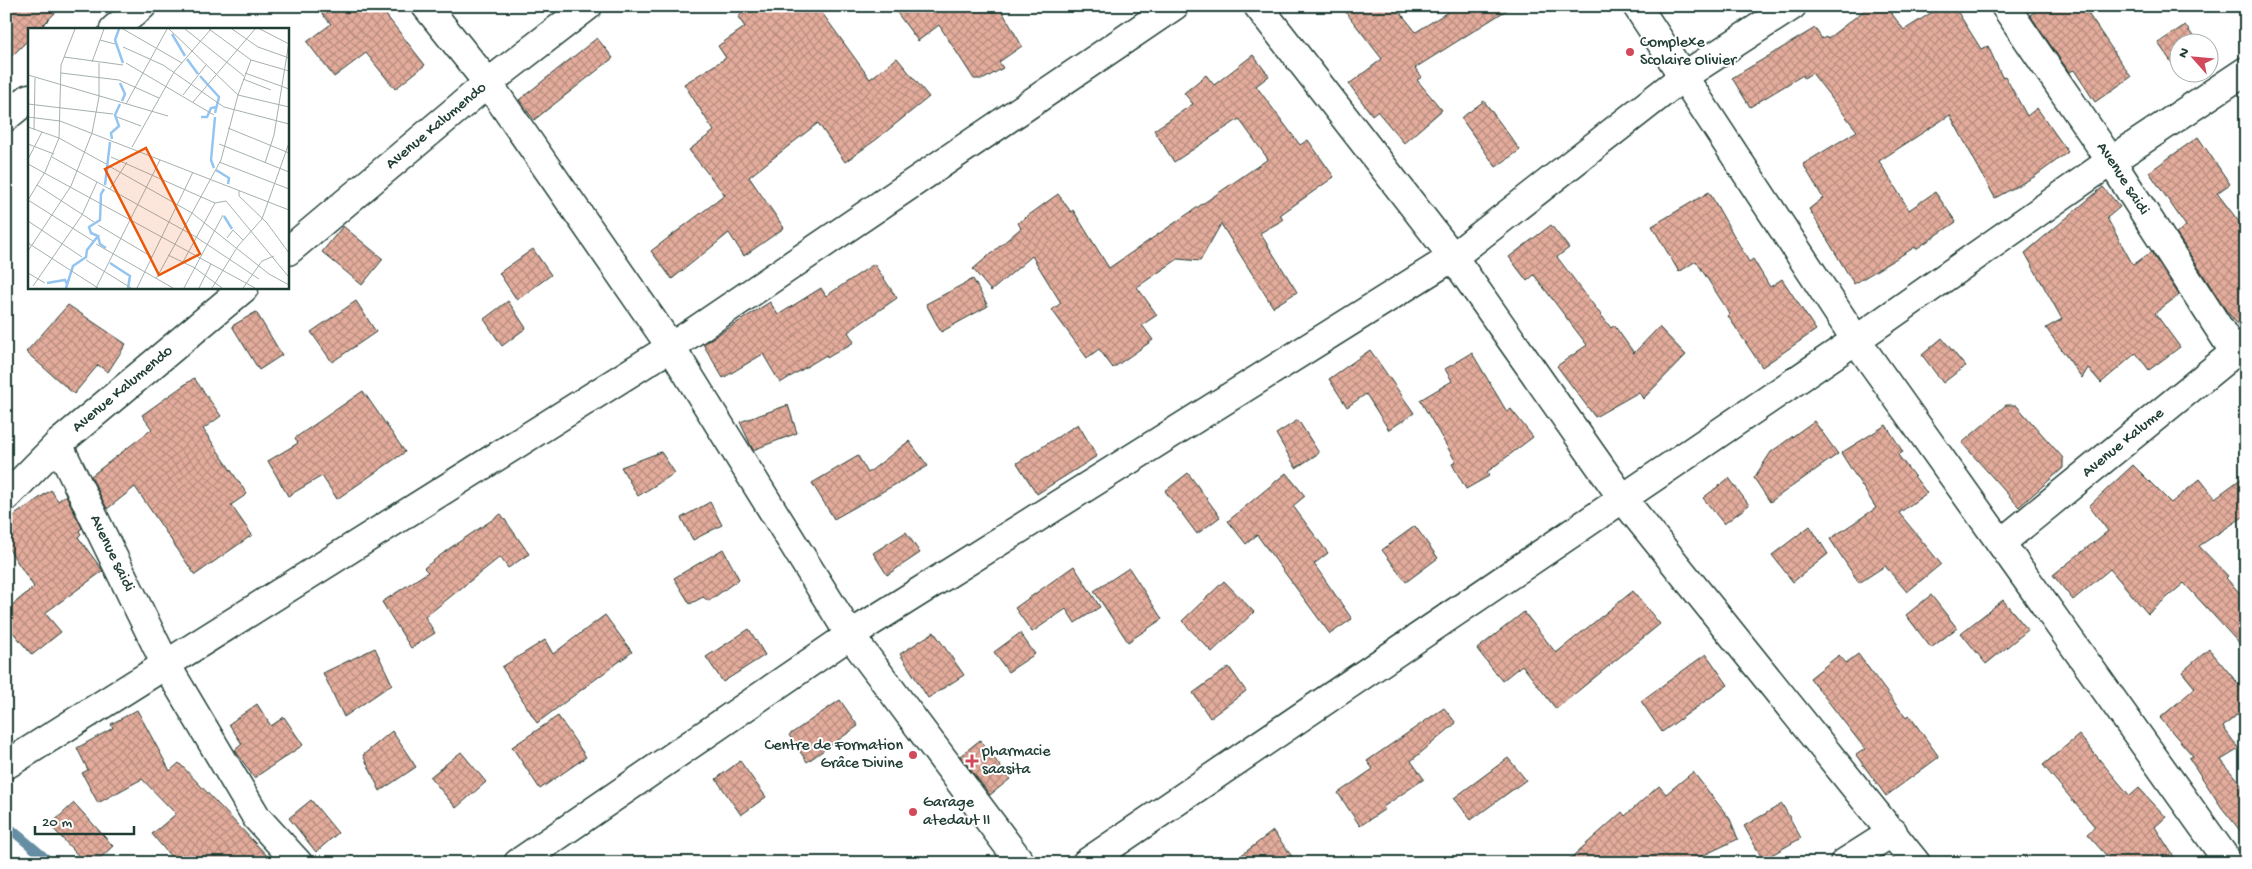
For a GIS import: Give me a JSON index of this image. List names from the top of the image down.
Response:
{
  "streets": {
    "street": ["Avenue Kalumendo", "Avenue saidi", "Avenue Kalume"]
  },
  "crossings": [
    ["Avenue Kalumendo", "Avenue saidi"],
    ["Avenue saidi", "Avenue Kalume"]
  ],
  "places": {
    "other": ["Complexe Scolaire Olivier", "Centre de Formation Grâce Divine", "Garage atedaut II"],
    "health": ["pharmacie saasita"]
  },
  "scale_bar": "20 m",
  "north": "top left"
}
